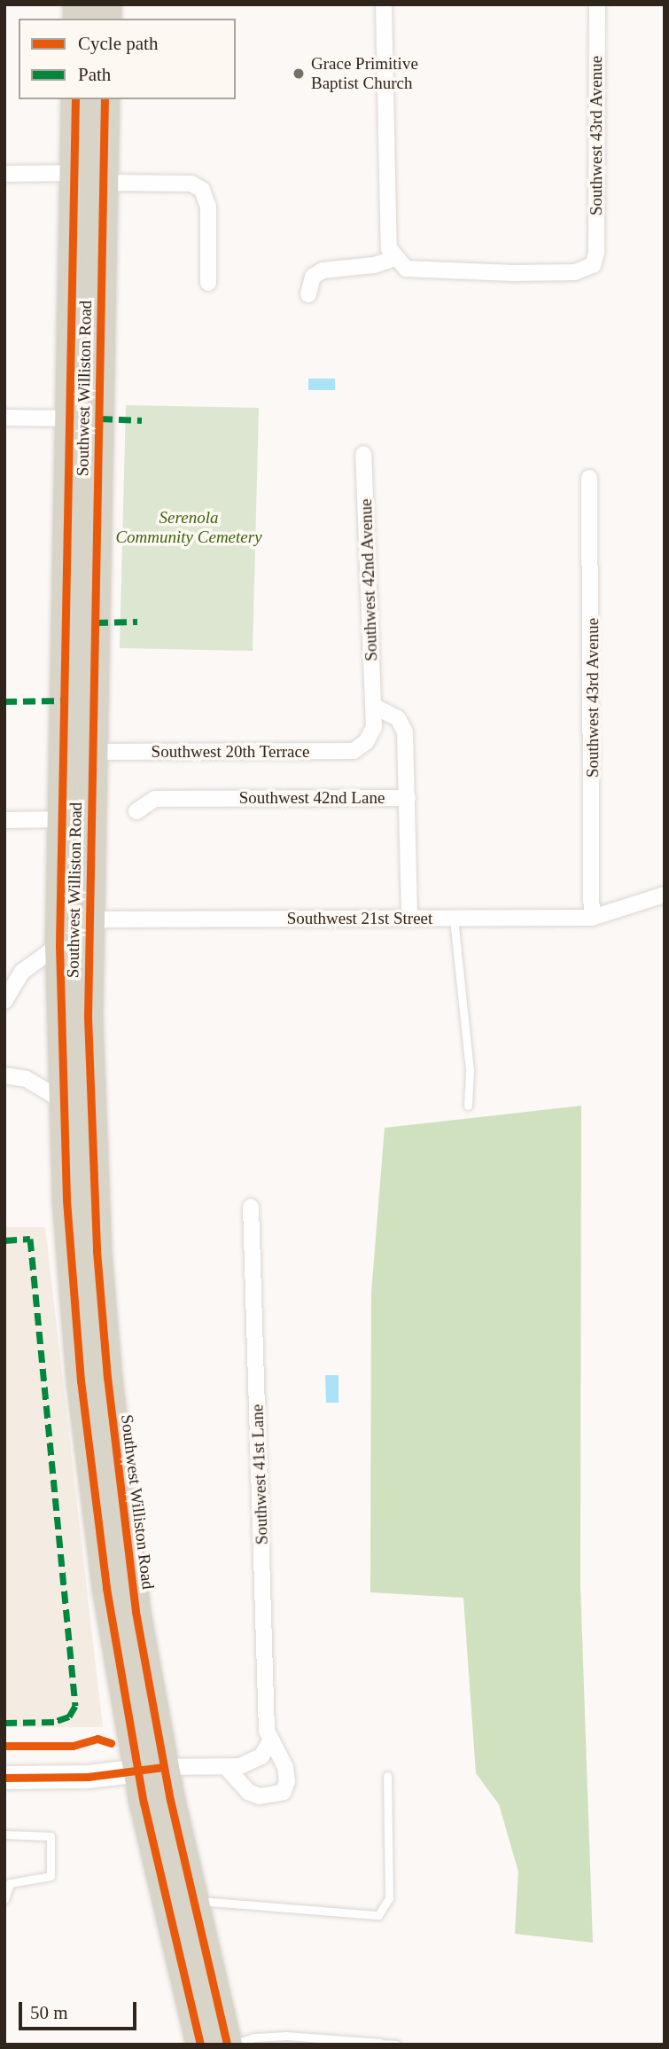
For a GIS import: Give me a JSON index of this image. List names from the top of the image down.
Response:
{
  "streets": {
    "highway": ["Southwest Williston Road"],
    "street": [
      "Southwest 43rd Avenue",
      "Southwest 42nd Avenue",
      "Southwest 20th Terrace",
      "Southwest 42nd Lane",
      "Southwest 21st Street",
      "Southwest 41st Lane"
    ]
  },
  "crossings": [
    ["Southwest 43rd Avenue", "Southwest 21st Street"],
    ["Southwest Williston Road", "Southwest 20th Terrace"],
    ["Southwest Williston Road", "Southwest 21st Street"],
    ["Southwest 42nd Avenue", "Southwest 20th Terrace"],
    ["Southwest 42nd Lane", "Southwest 21st Street"]
  ],
  "parks": ["Serenola Community Cemetery"],
  "places": ["Grace Primitive Baptist Church"],
  "legend": ["Cycle path", "Path"],
  "scale_bar": "50 m"
}
